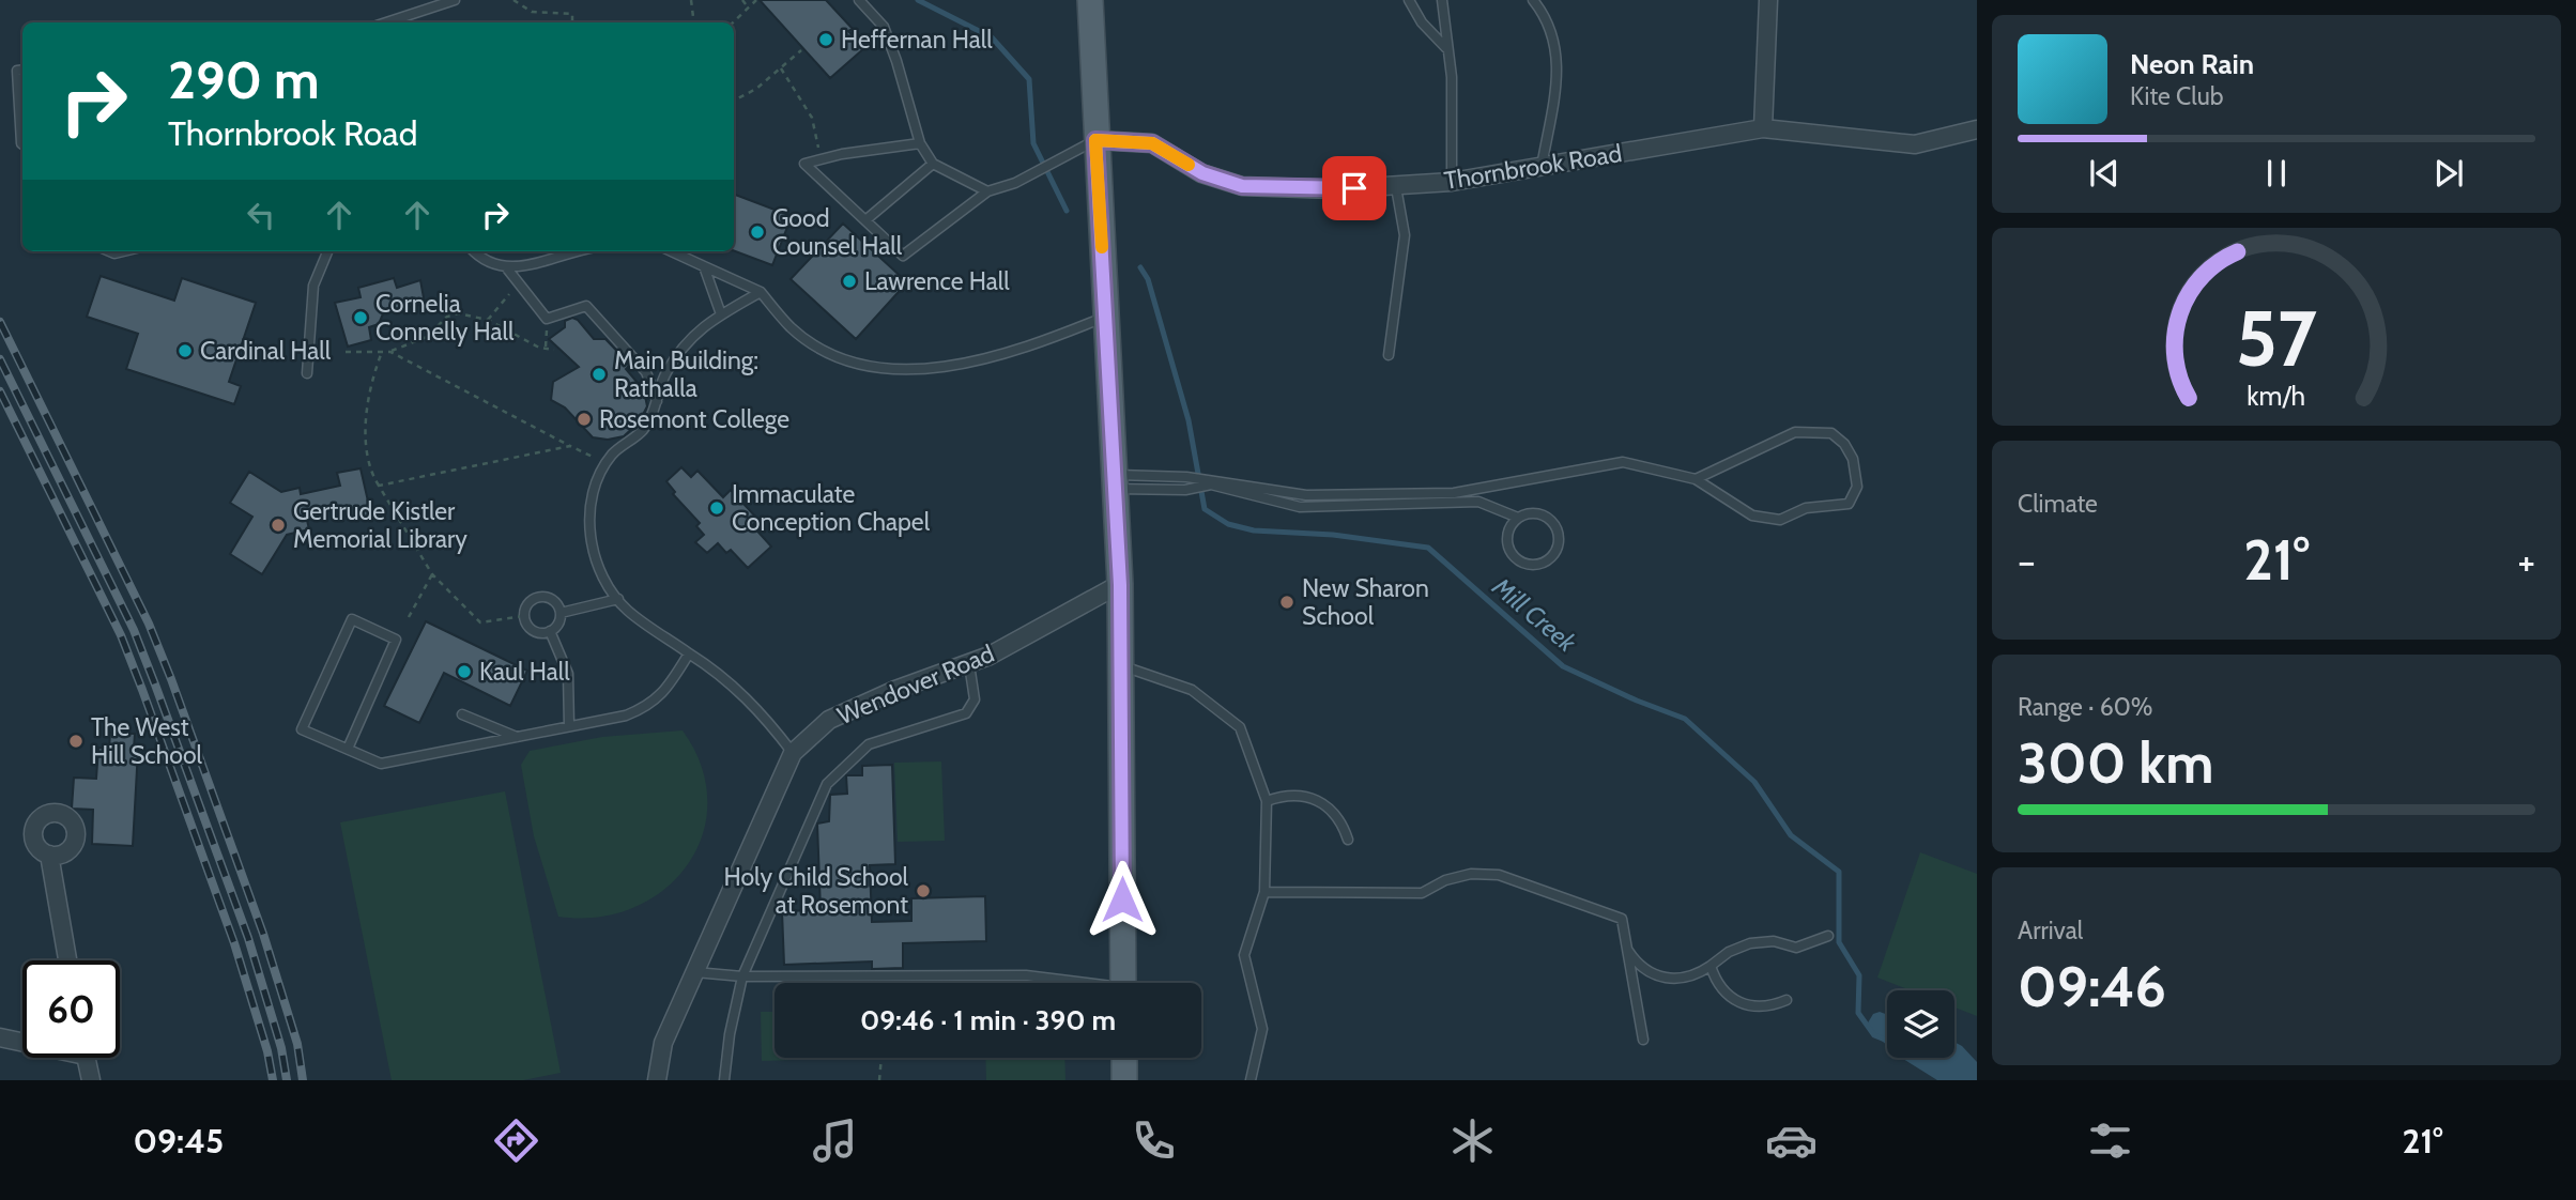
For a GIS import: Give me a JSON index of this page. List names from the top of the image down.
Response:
{
  "streets": {
    "street": ["Thornbrook Road", "Wendover Road"]
  },
  "water": ["Mill Creek"],
  "places": [
    "Heffernan Hall",
    "Good Counsel Hall",
    "Lawrence Hall",
    "Cornelia Connelly Hall",
    "Cardinal Hall",
    "Main Building: Rathalla",
    "Rosemont College",
    "Immaculate Conception Chapel",
    "Gertrude Kistler Memorial Library",
    "New Sharon School",
    "Kaul Hall",
    "The West Hill School",
    "Holy Child School at Rosemont"
  ],
  "page": {
    "turn": ["290 m", "Thornbrook Road"],
    "song": ["Neon Rain", "Kite Club"],
    "tile": [
      "Climate",
      ["Range · 60%", "300 km"],
      ["Arrival", "09:46"]
    ],
    "heat": ["−", "21°", "+"],
    "limit": "60",
    "trip": "09:46 · 1 min · 390 m",
    "tabs": ["09:45", "21°"],
    "gauge": ["57", "km/h"]
  }
}
